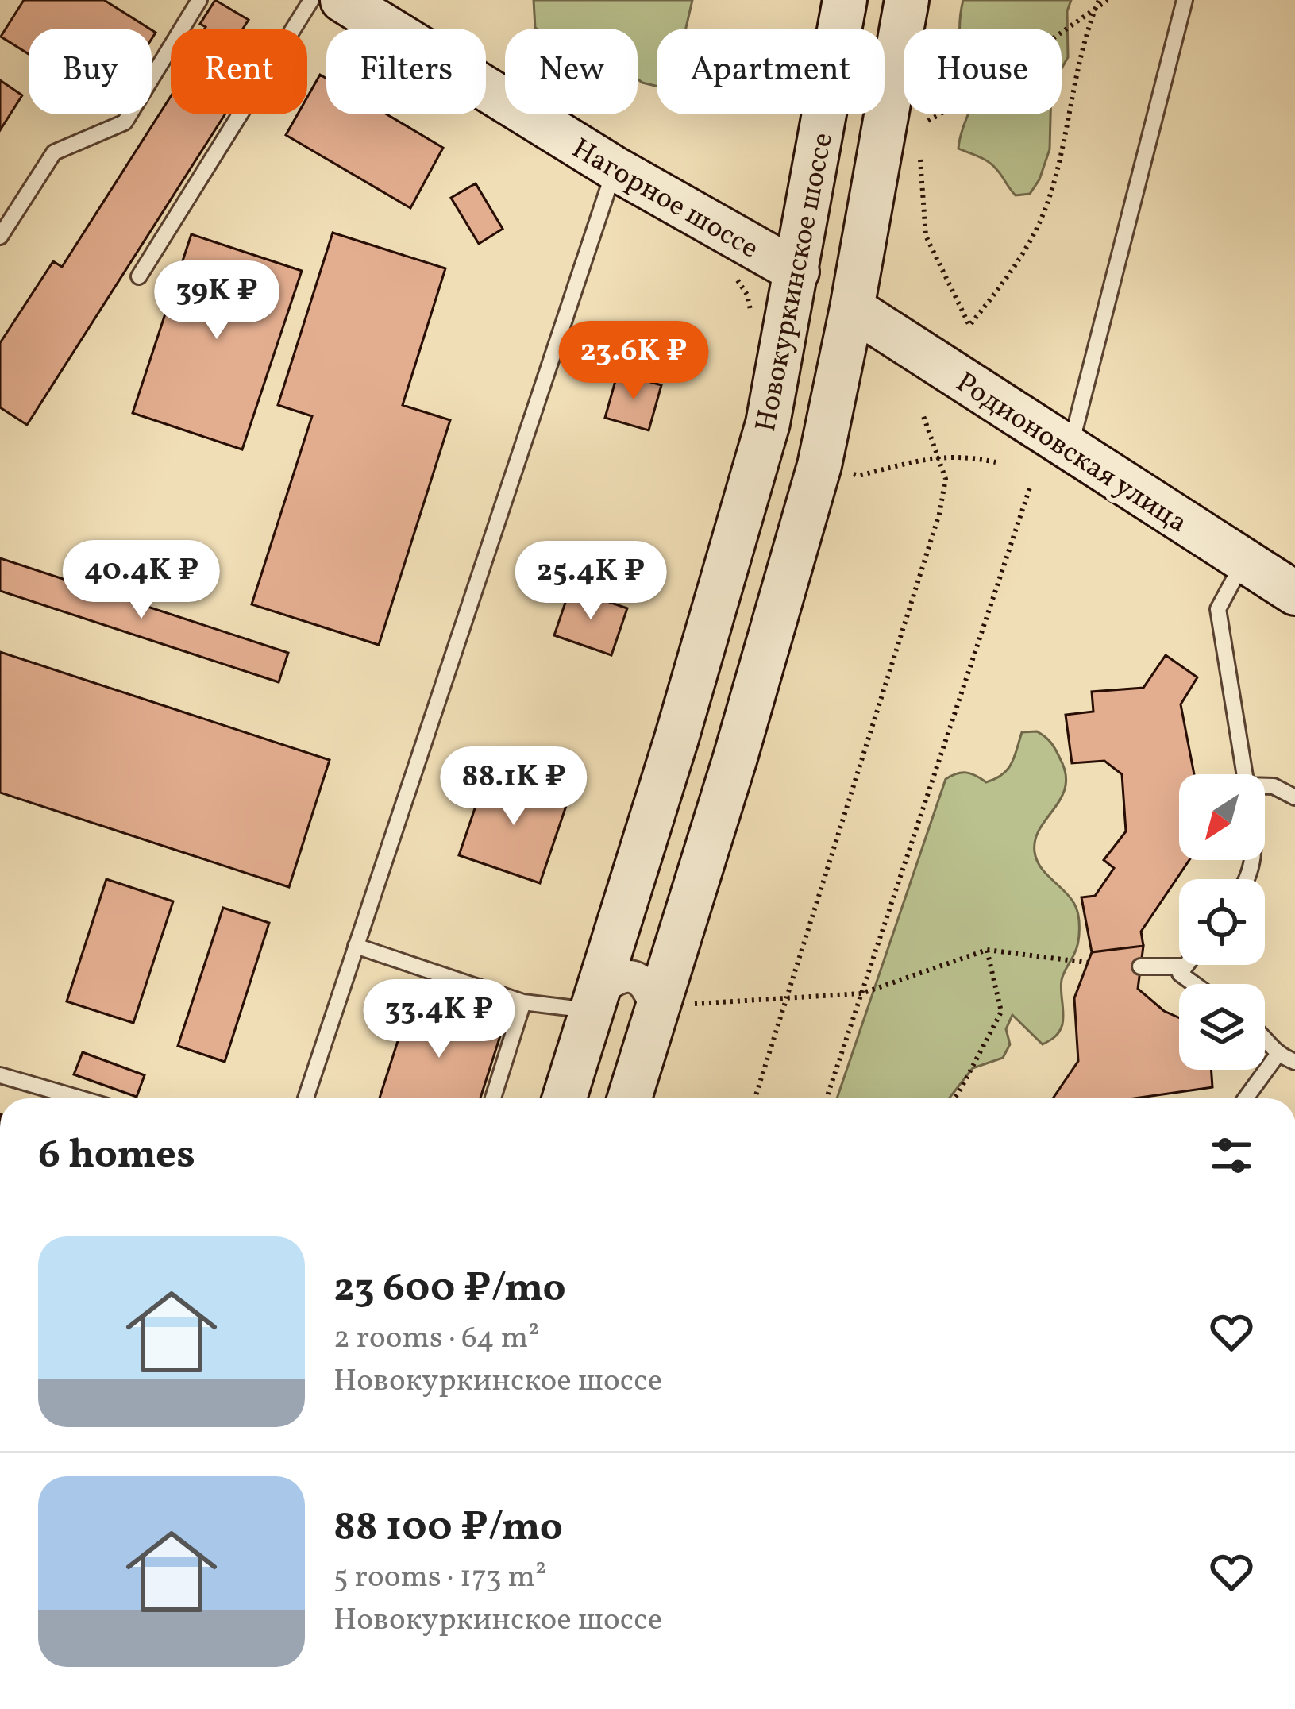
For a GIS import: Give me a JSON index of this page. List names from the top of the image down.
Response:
{
  "streets": {
    "main road": ["Нагорное шоссе", "Новокуркинское шоссе", "Родионовская улица"]
  },
  "crossings": [
    ["Нагорное шоссе", "Новокуркинское шоссе"]
  ],
  "north": "bottom left",
  "page": {
    "chip": [
      "Buy",
      "Rent",
      "Filters",
      "New",
      "Apartment",
      "House"
    ],
    "price": [
      "39K ₽",
      "23.6K ₽",
      "40.4K ₽",
      "25.4K ₽",
      "88.1K ₽",
      "33.4K ₽"
    ],
    "heading": "6 homes",
    "list": [
      {
        "name": "23 600 ₽/mo",
        "note": "2 rooms · 64 m² · Новокуркинское шоссе"
      },
      {
        "name": "88 100 ₽/mo",
        "note": "5 rooms · 173 m² · Новокуркинское шоссе"
      }
    ]
  }
}
